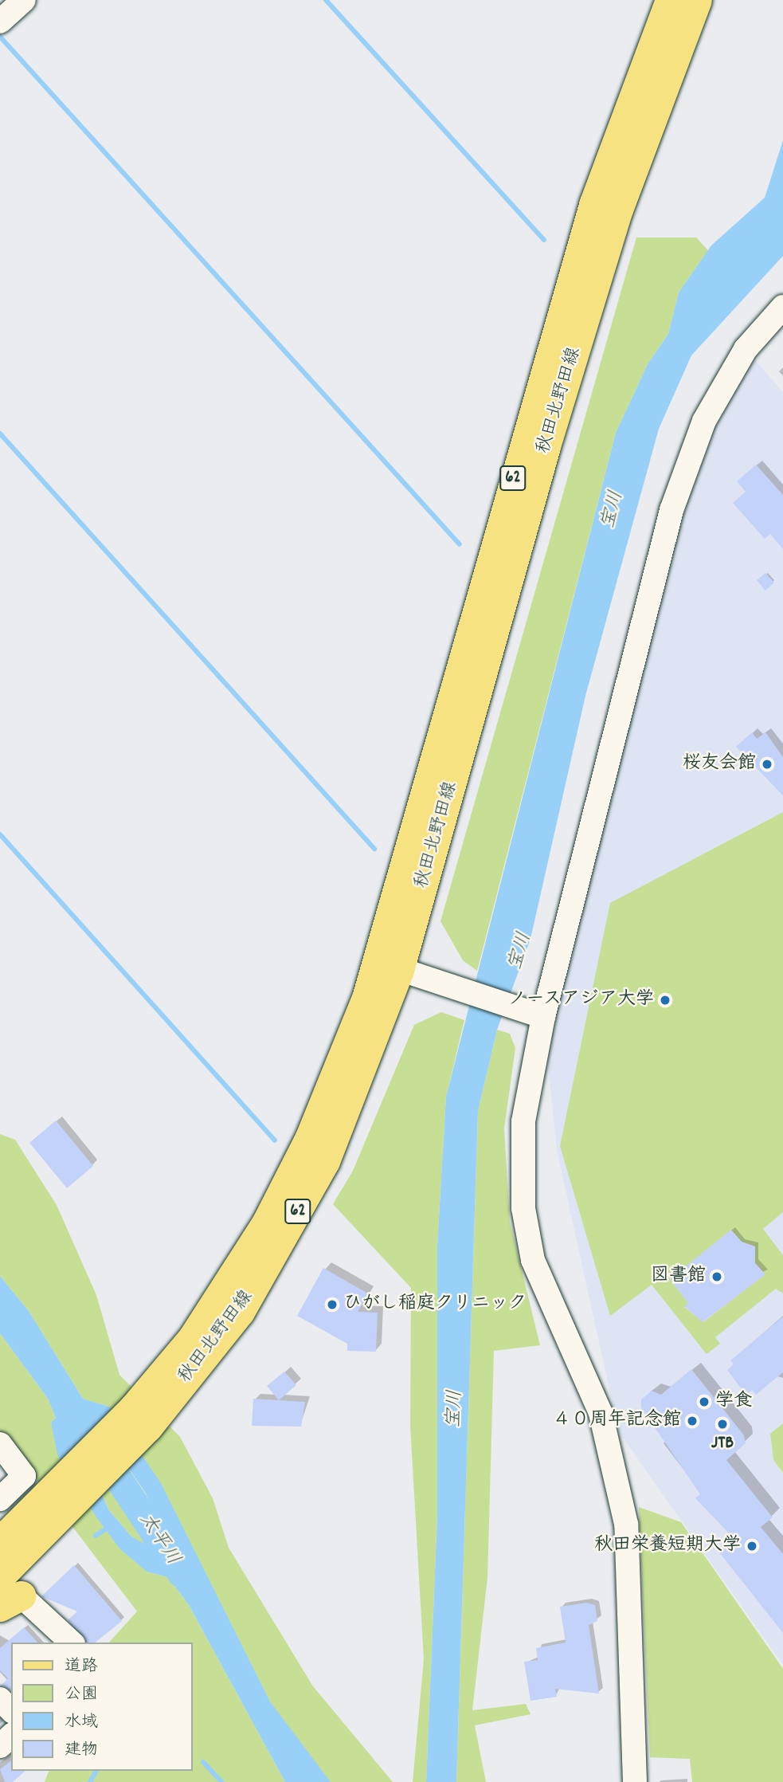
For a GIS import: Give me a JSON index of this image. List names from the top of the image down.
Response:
{
  "streets": {
    "main road": ["秋田北野田線", "62"]
  },
  "water": ["宝川", "太平川"],
  "places": [
    "桜友会館",
    "ノースアジア大学",
    "図書館",
    "ひがし稲庭クリニック",
    "学食",
    "４０周年記念館",
    "JTB",
    "秋田栄養短期大学"
  ],
  "legend": [
    "道路",
    "公園",
    "水域",
    "建物"
  ]
}
